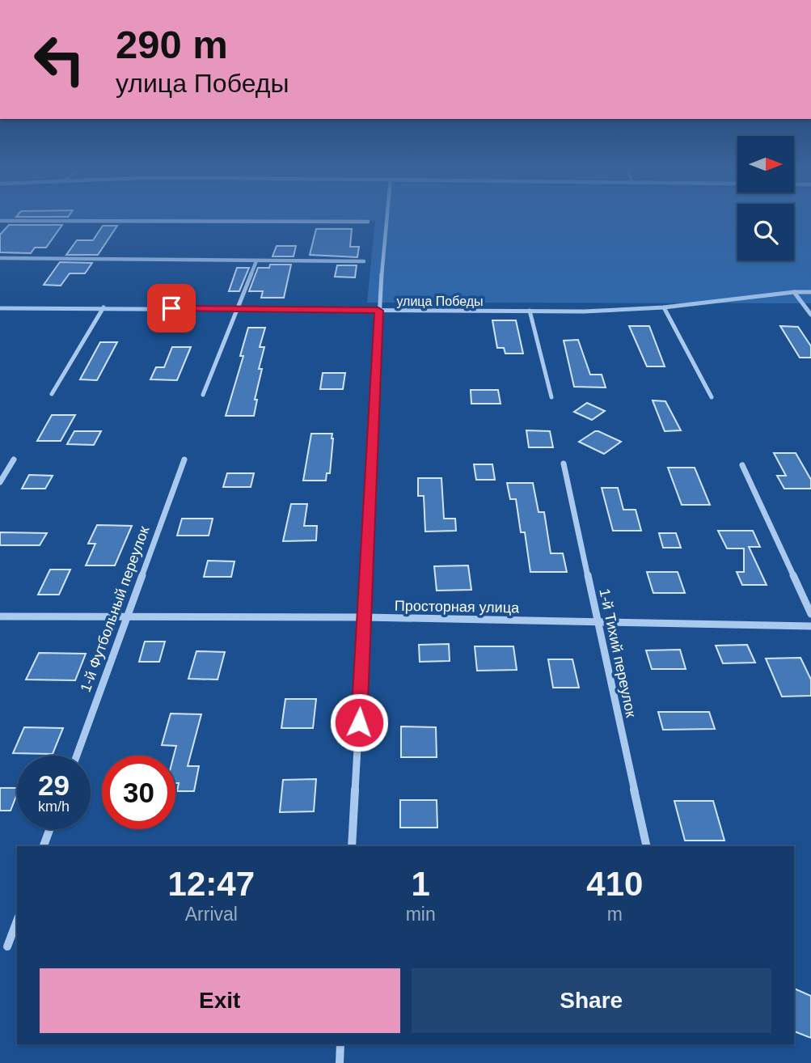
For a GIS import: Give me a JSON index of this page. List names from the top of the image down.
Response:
{
  "streets": {
    "street": [
      "улица Победы",
      "Просторная улица",
      "1-й Футбольный переулок",
      "1-й Тихий переулок"
    ]
  },
  "crossings": [
    ["Просторная улица", "1-й Футбольный переулок"],
    ["Просторная улица", "1-й Тихий переулок"]
  ],
  "north": "right",
  "page": {
    "turn": ["290 m", "улица Победы"],
    "speed": "29 km/h",
    "limit": "30",
    "eta": [
      "12:47",
      "Arrival",
      "1",
      "min",
      "410",
      "m"
    ],
    "buttons": ["Exit", "Share"]
  }
}
